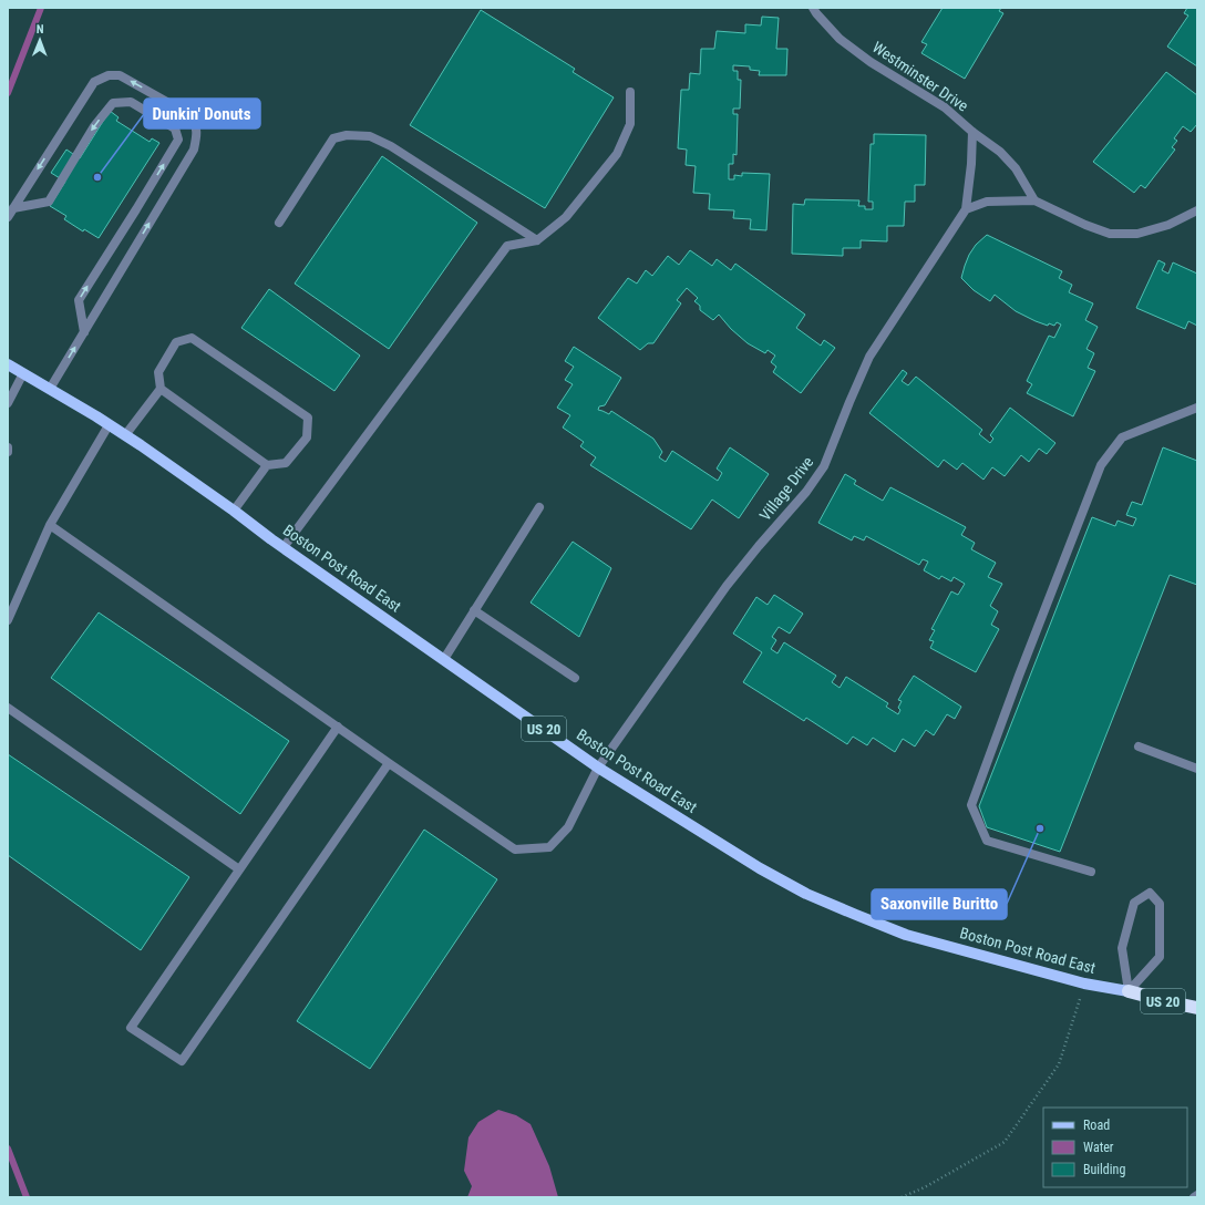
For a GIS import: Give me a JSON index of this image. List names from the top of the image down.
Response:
{
  "streets": {
    "highway": ["Boston Post Road East", "US 20"],
    "street": ["Westminster Drive", "Village Drive"]
  },
  "crossings": [
    ["Westminster Drive", "Village Drive"],
    ["Village Drive", "Boston Post Road East"]
  ],
  "places": ["Dunkin' Donuts", "Saxonville Buritto"],
  "legend": ["Road", "Water", "Building"],
  "north": "top"
}
